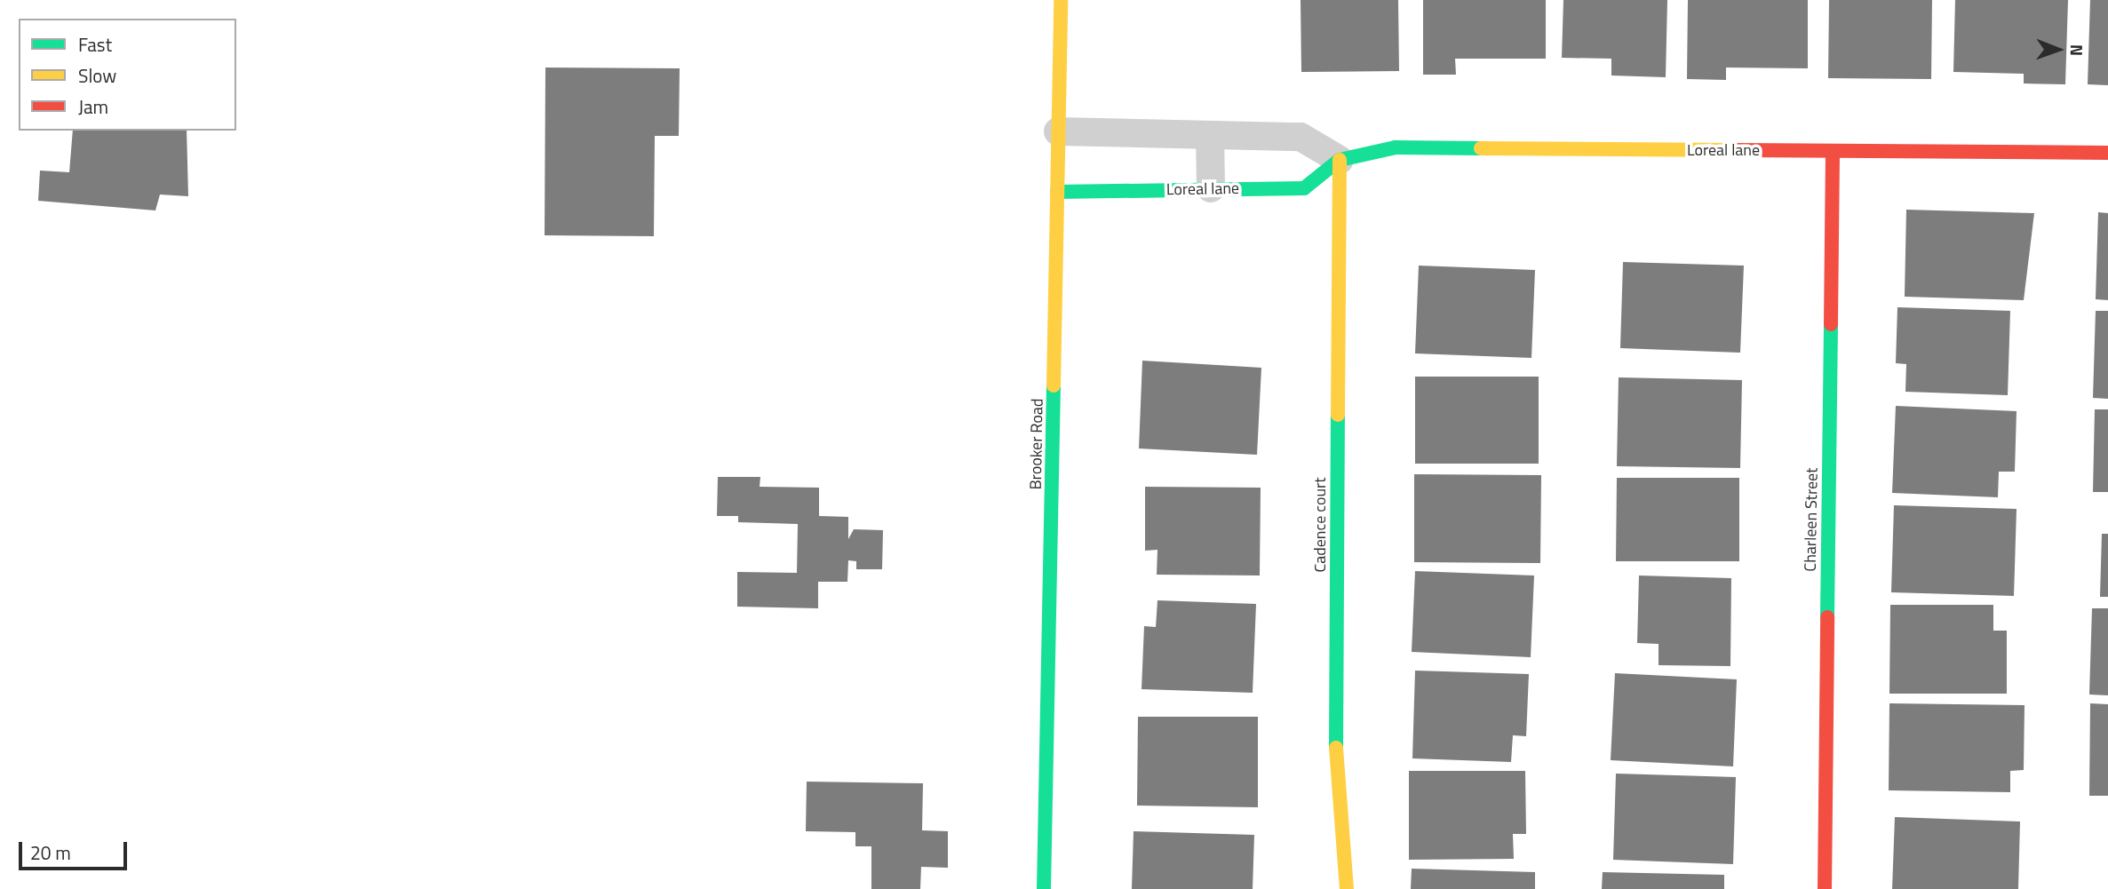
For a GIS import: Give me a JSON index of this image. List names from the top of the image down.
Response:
{
  "streets": {
    "street": [
      "Loreal lane",
      "Brooker Road",
      "Charleen Street",
      "Cadence court"
    ]
  },
  "crossings": [
    ["Loreal lane", "Brooker Road"],
    ["Loreal lane", "Charleen Street"],
    ["Loreal lane", "Cadence court"]
  ],
  "legend": ["Fast", "Slow", "Jam"],
  "scale_bar": "20 m",
  "north": "right"
}
